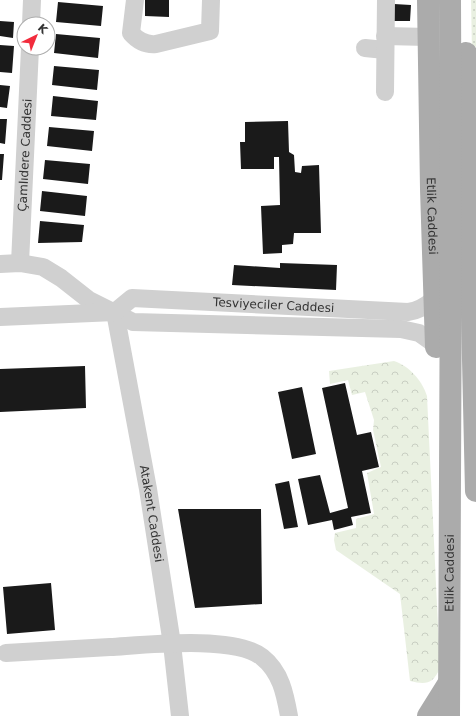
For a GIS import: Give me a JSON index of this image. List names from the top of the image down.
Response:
{
  "streets": {
    "main road": ["Etlik Caddesi"],
    "street": ["Çamlıdere Caddesi", "Tesviyeciler Caddesi", "Atakent Caddesi"]
  },
  "crossings": [
    ["Etlik Caddesi", "Tesviyeciler Caddesi"],
    ["Tesviyeciler Caddesi", "Atakent Caddesi"]
  ],
  "north": "top right"
}
